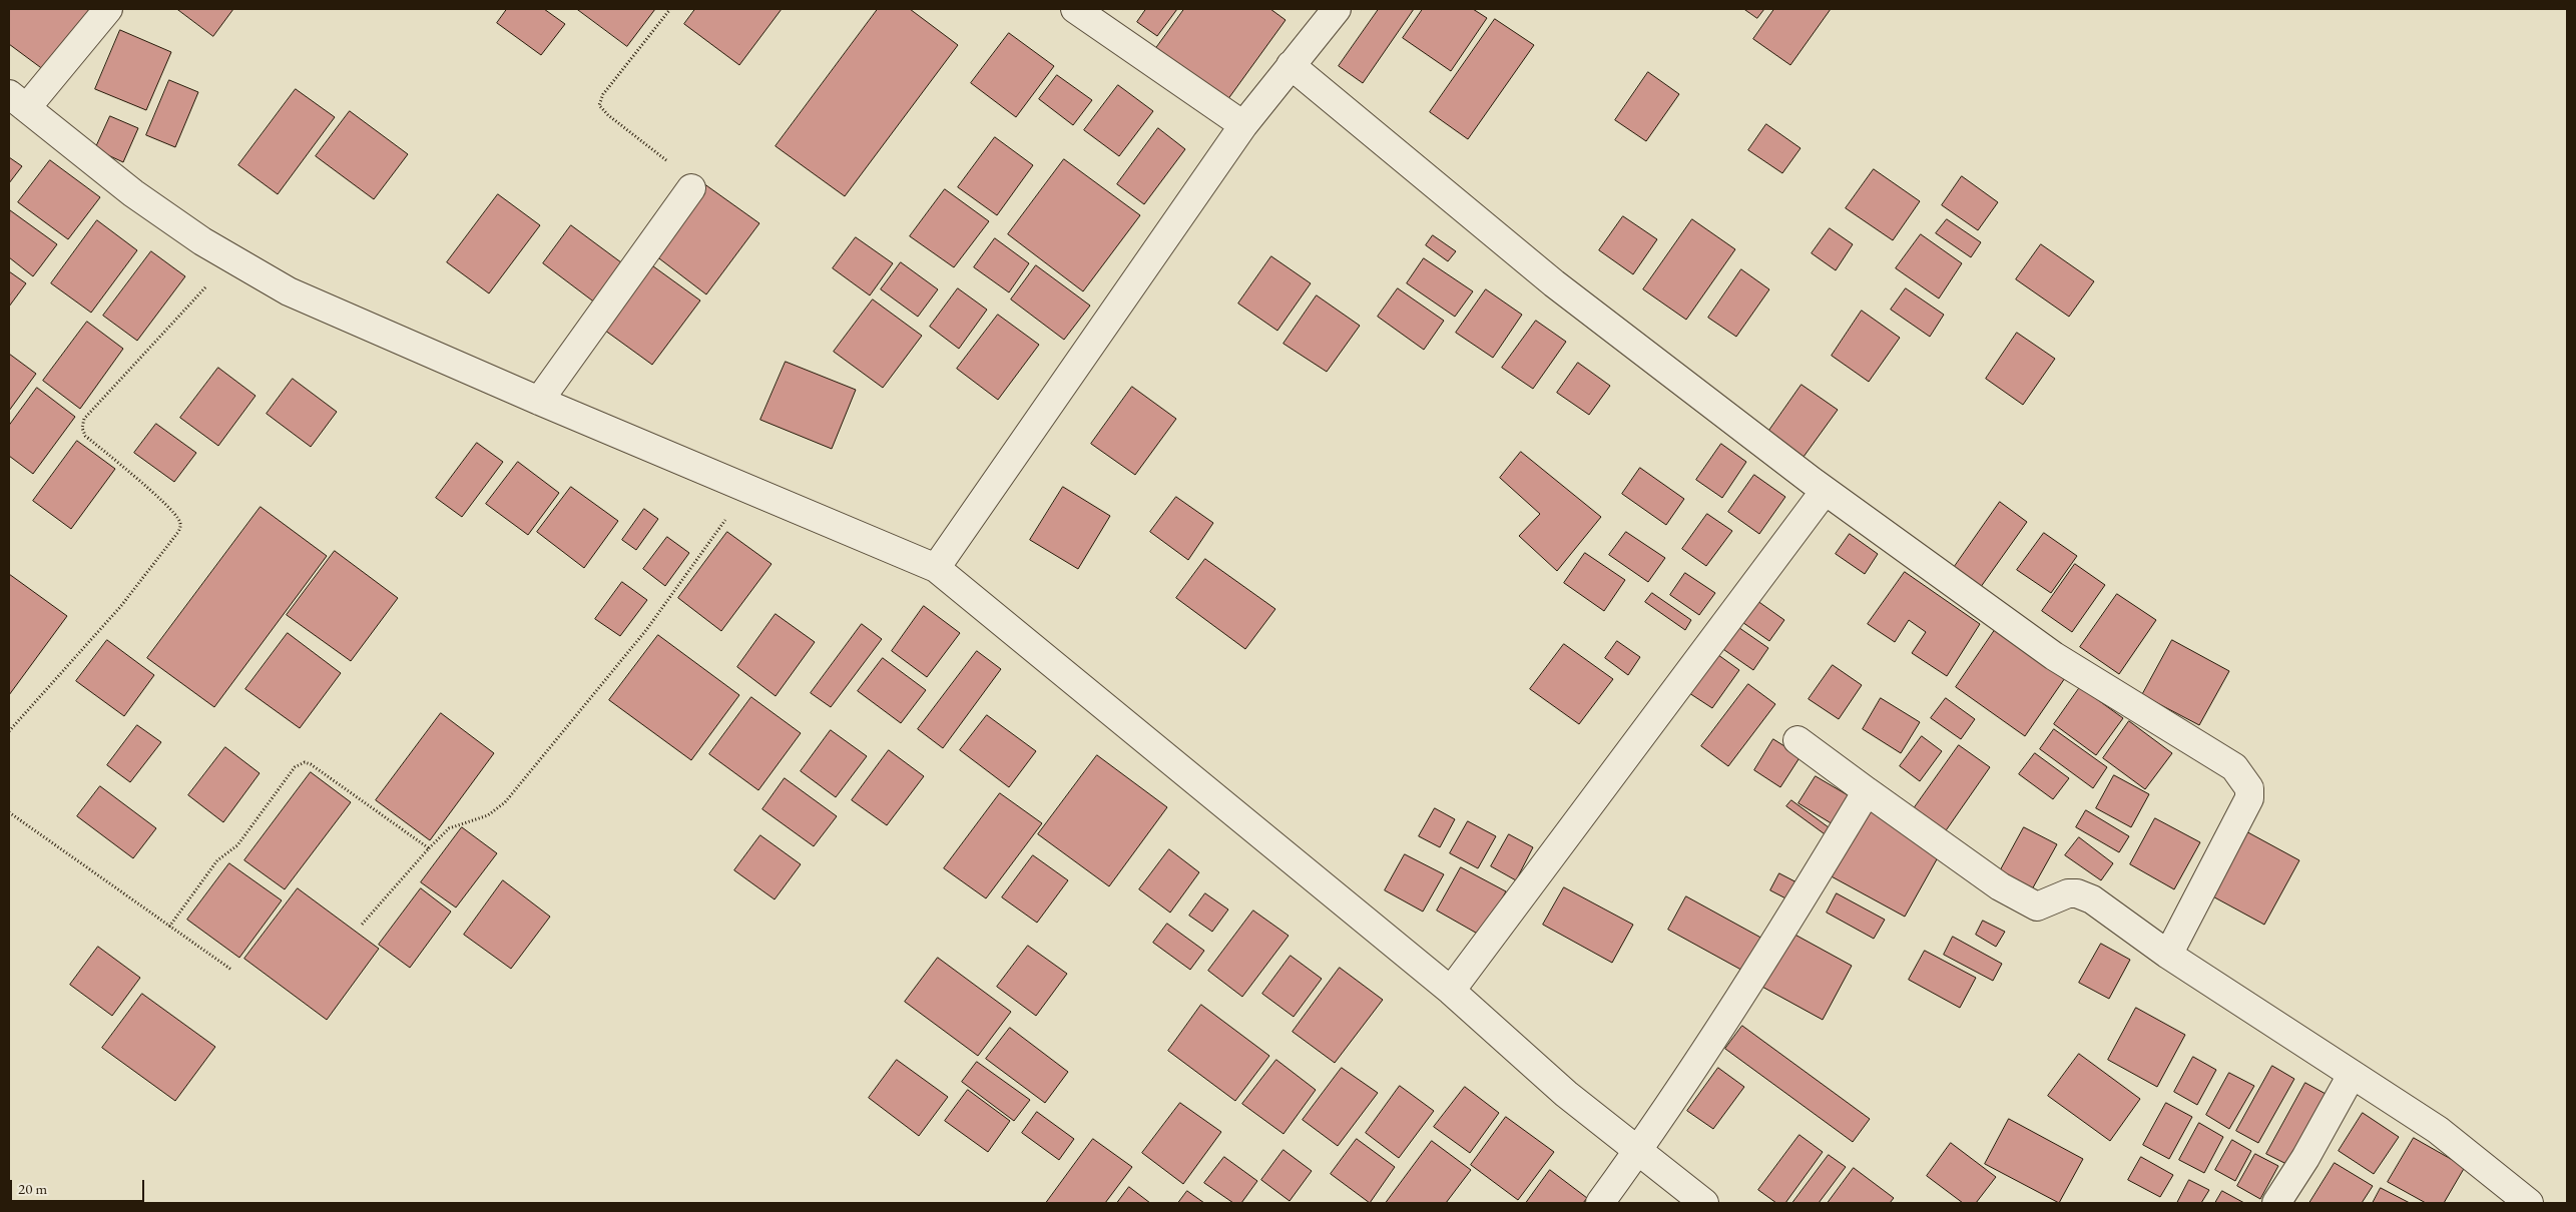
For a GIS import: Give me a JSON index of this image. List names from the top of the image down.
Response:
{
  "scale_bar": "20 m"
}
